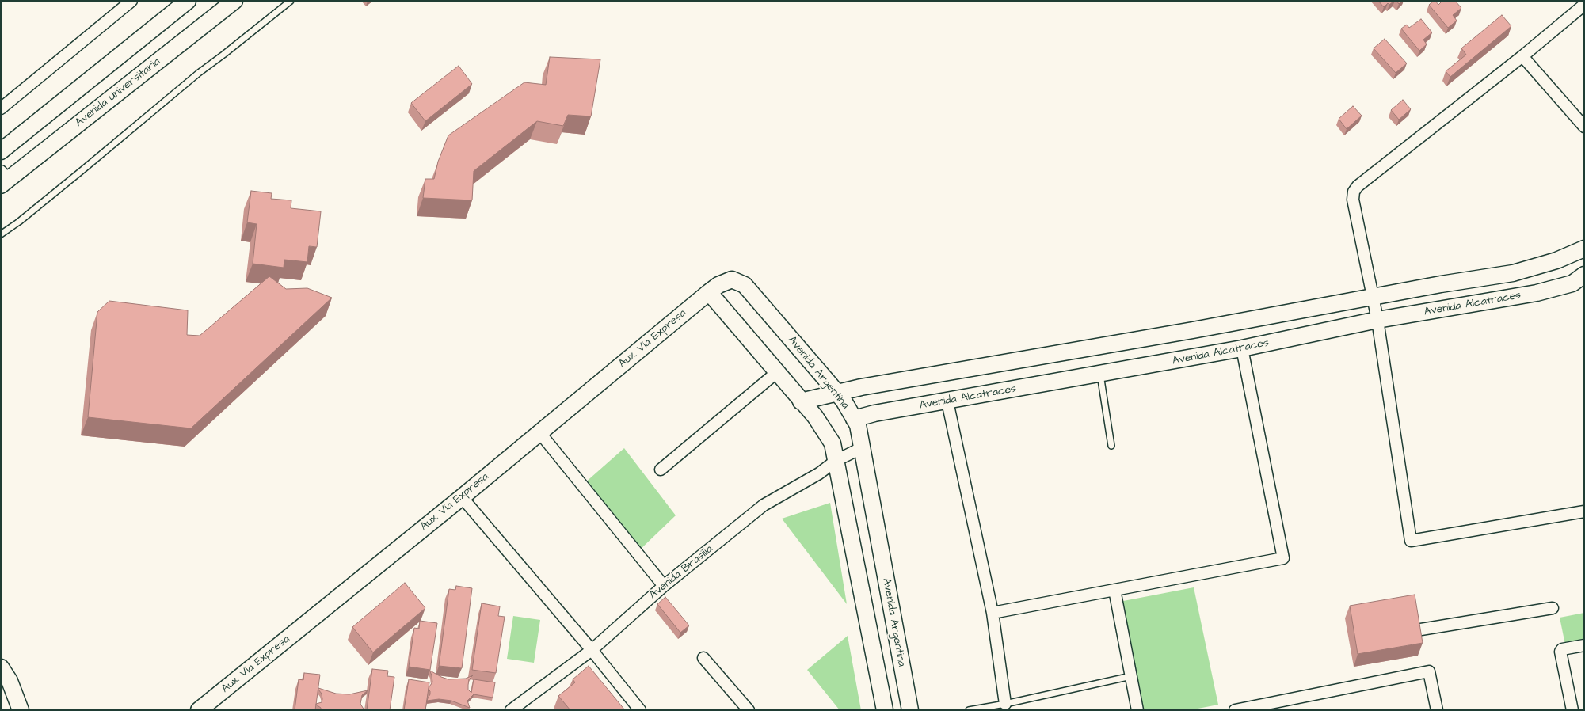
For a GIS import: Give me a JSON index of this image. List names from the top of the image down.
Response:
{
  "streets": {
    "main road": [
      "Avenida Universitaria",
      "Avenida Alcatraces",
      "Aux. Vía Expresa",
      "Avenida Argentina"
    ],
    "street": ["Avenida Brasilia"]
  },
  "crossings": [
    ["Avenida Alcatraces", "Avenida Argentina"],
    ["Aux. Vía Expresa", "Avenida Argentina"],
    ["Avenida Argentina", "Avenida Brasilia"]
  ]
}
